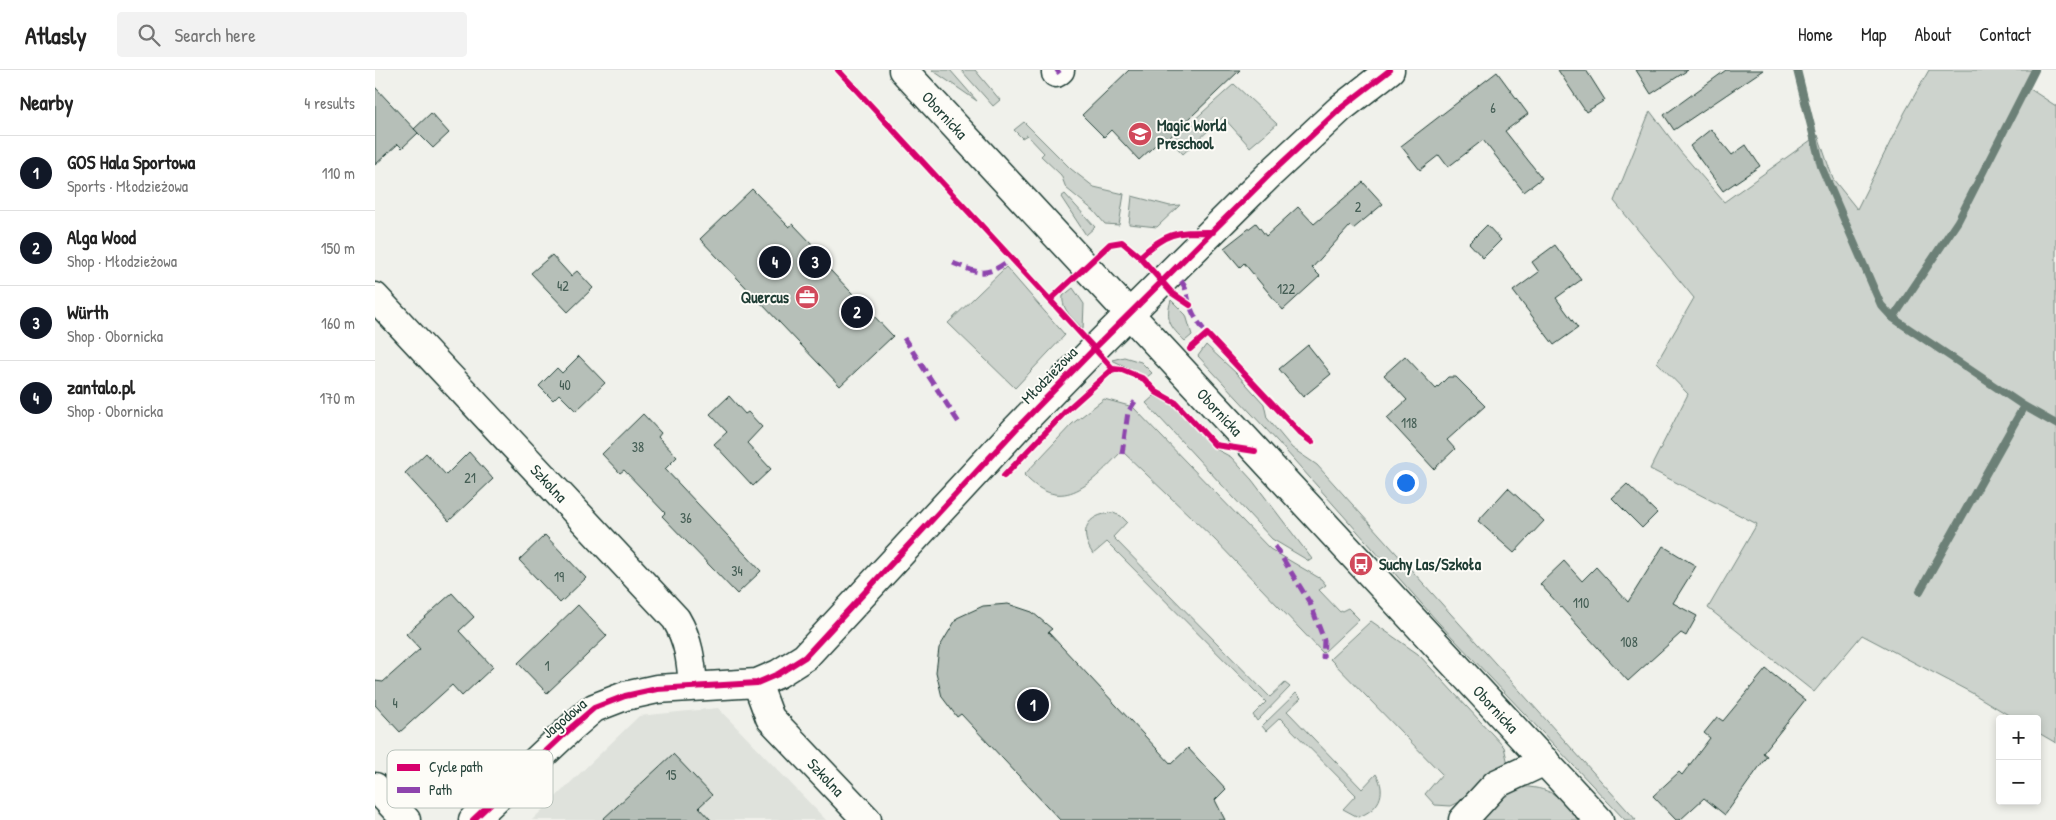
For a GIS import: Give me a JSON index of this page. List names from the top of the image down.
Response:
{
  "streets": {
    "street": [
      "Obornicka",
      "Młodzieżowa",
      "Szkolna",
      "Jagodowa"
    ]
  },
  "crossings": [
    ["Obornicka", "Młodzieżowa"],
    ["Młodzieżowa", "Szkolna"],
    ["Młodzieżowa", "Jagodowa"],
    ["Szkolna", "Jagodowa"]
  ],
  "places": {
    "school or university": ["Magic World Preschool"],
    "office": ["Quercus"],
    "bus stop": ["Suchy Las/Szkoła"]
  },
  "house_numbers": [
    "6",
    "2",
    "42",
    "122",
    "40",
    "118",
    "38",
    "21",
    "36",
    "34",
    "19",
    "110",
    "108",
    "1",
    "4",
    "15"
  ],
  "legend": ["Cycle path", "Path"],
  "page": {
    "header": "Atlasly",
    "search": "Search here",
    "nav": [
      "Home",
      "Map",
      "About",
      "Contact"
    ],
    "heading": ["Nearby", "4 results"],
    "list": [
      {
        "mark": "1",
        "name": "GOS Hala Sportowa",
        "note": "Sports · Młodzieżowa",
        "value": "110 m"
      },
      {
        "mark": "2",
        "name": "Alga Wood",
        "note": "Shop · Młodzieżowa",
        "value": "150 m"
      },
      {
        "mark": "3",
        "name": "Würth",
        "note": "Shop · Obornicka",
        "value": "160 m"
      },
      {
        "mark": "4",
        "name": "zantalo.pl",
        "note": "Shop · Obornicka",
        "value": "170 m"
      }
    ],
    "pins": [
      "3",
      "4",
      "2",
      "1"
    ],
    "map_buttons": ["+", "−"]
  }
}
